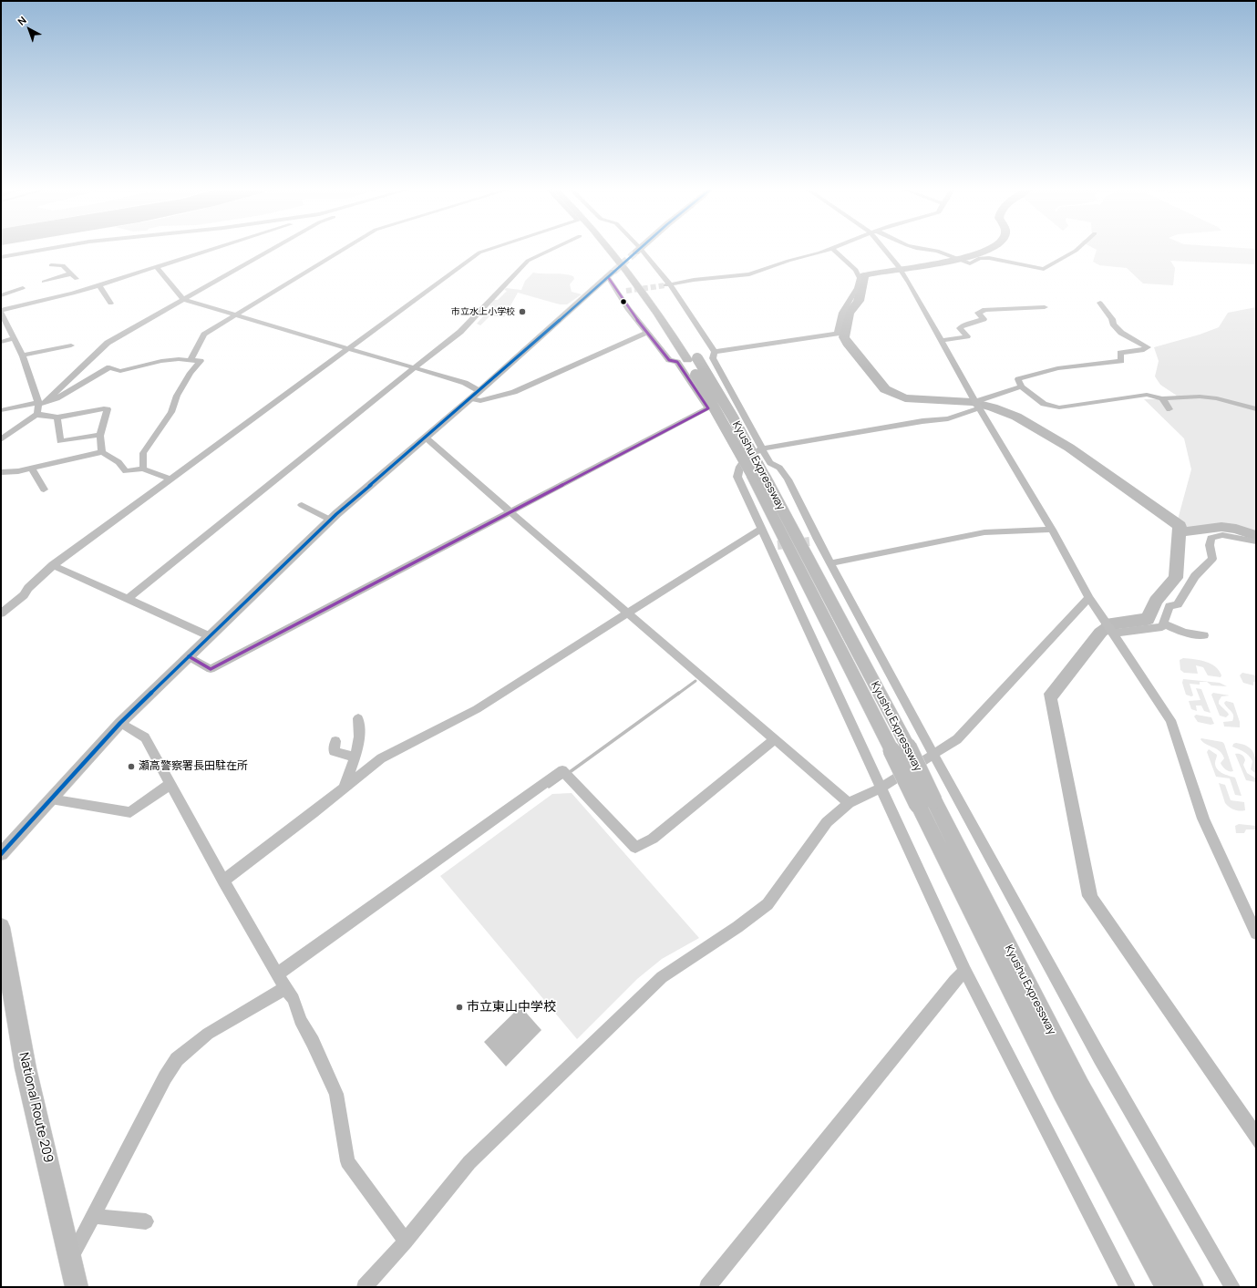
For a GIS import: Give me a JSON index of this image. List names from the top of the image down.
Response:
{
  "streets": {
    "highway": ["Kyushu Expressway", "National Route 209"]
  },
  "places": ["市立水上小学校", "瀬高警察署長田駐在所", "市立東山中学校"],
  "north": "top left"
}
